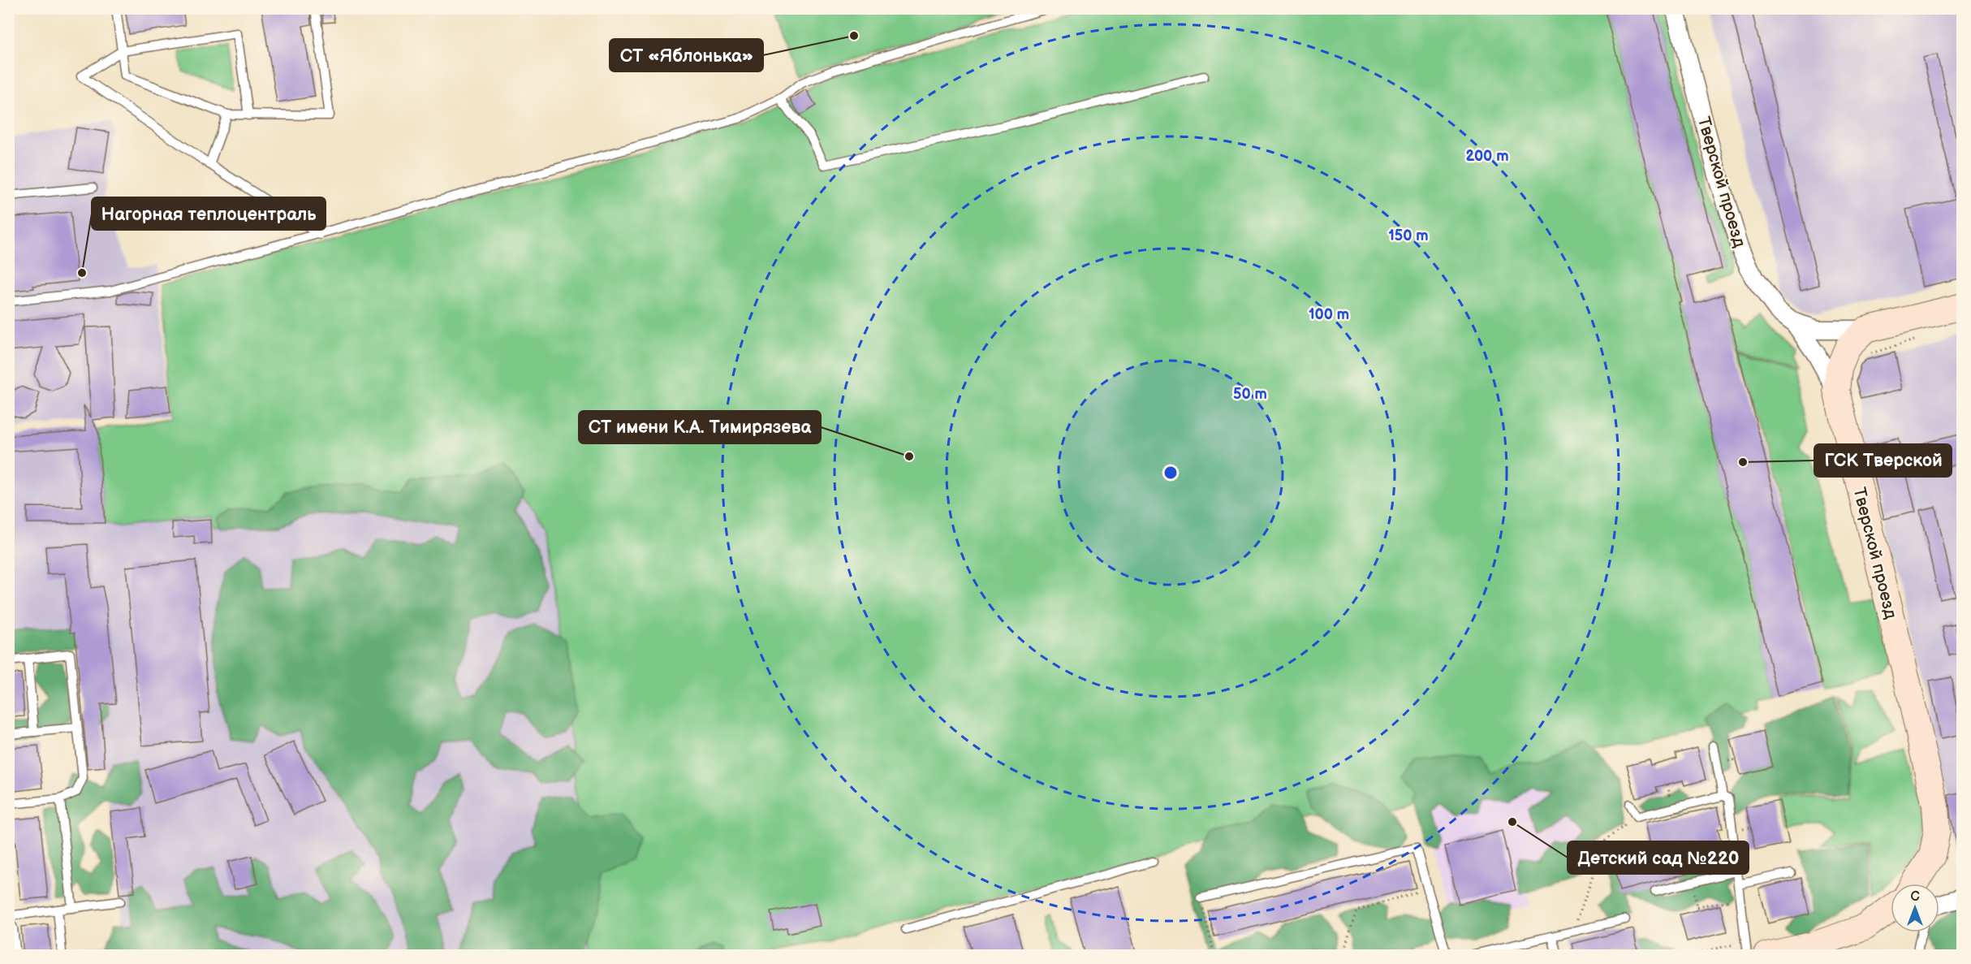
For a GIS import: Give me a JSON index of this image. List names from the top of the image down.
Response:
{
  "streets": {
    "street": ["Тверской проезд"]
  },
  "places": [
    "СТ «Яблонька»",
    "Нагорная теплоцентраль",
    "СТ имени К.А. Тимирязева",
    "ГСК Тверской",
    "Детский сад №220"
  ],
  "north": "top",
  "rings": [
    "200 m",
    "150 m",
    "100 m",
    "50 m"
  ]
}
